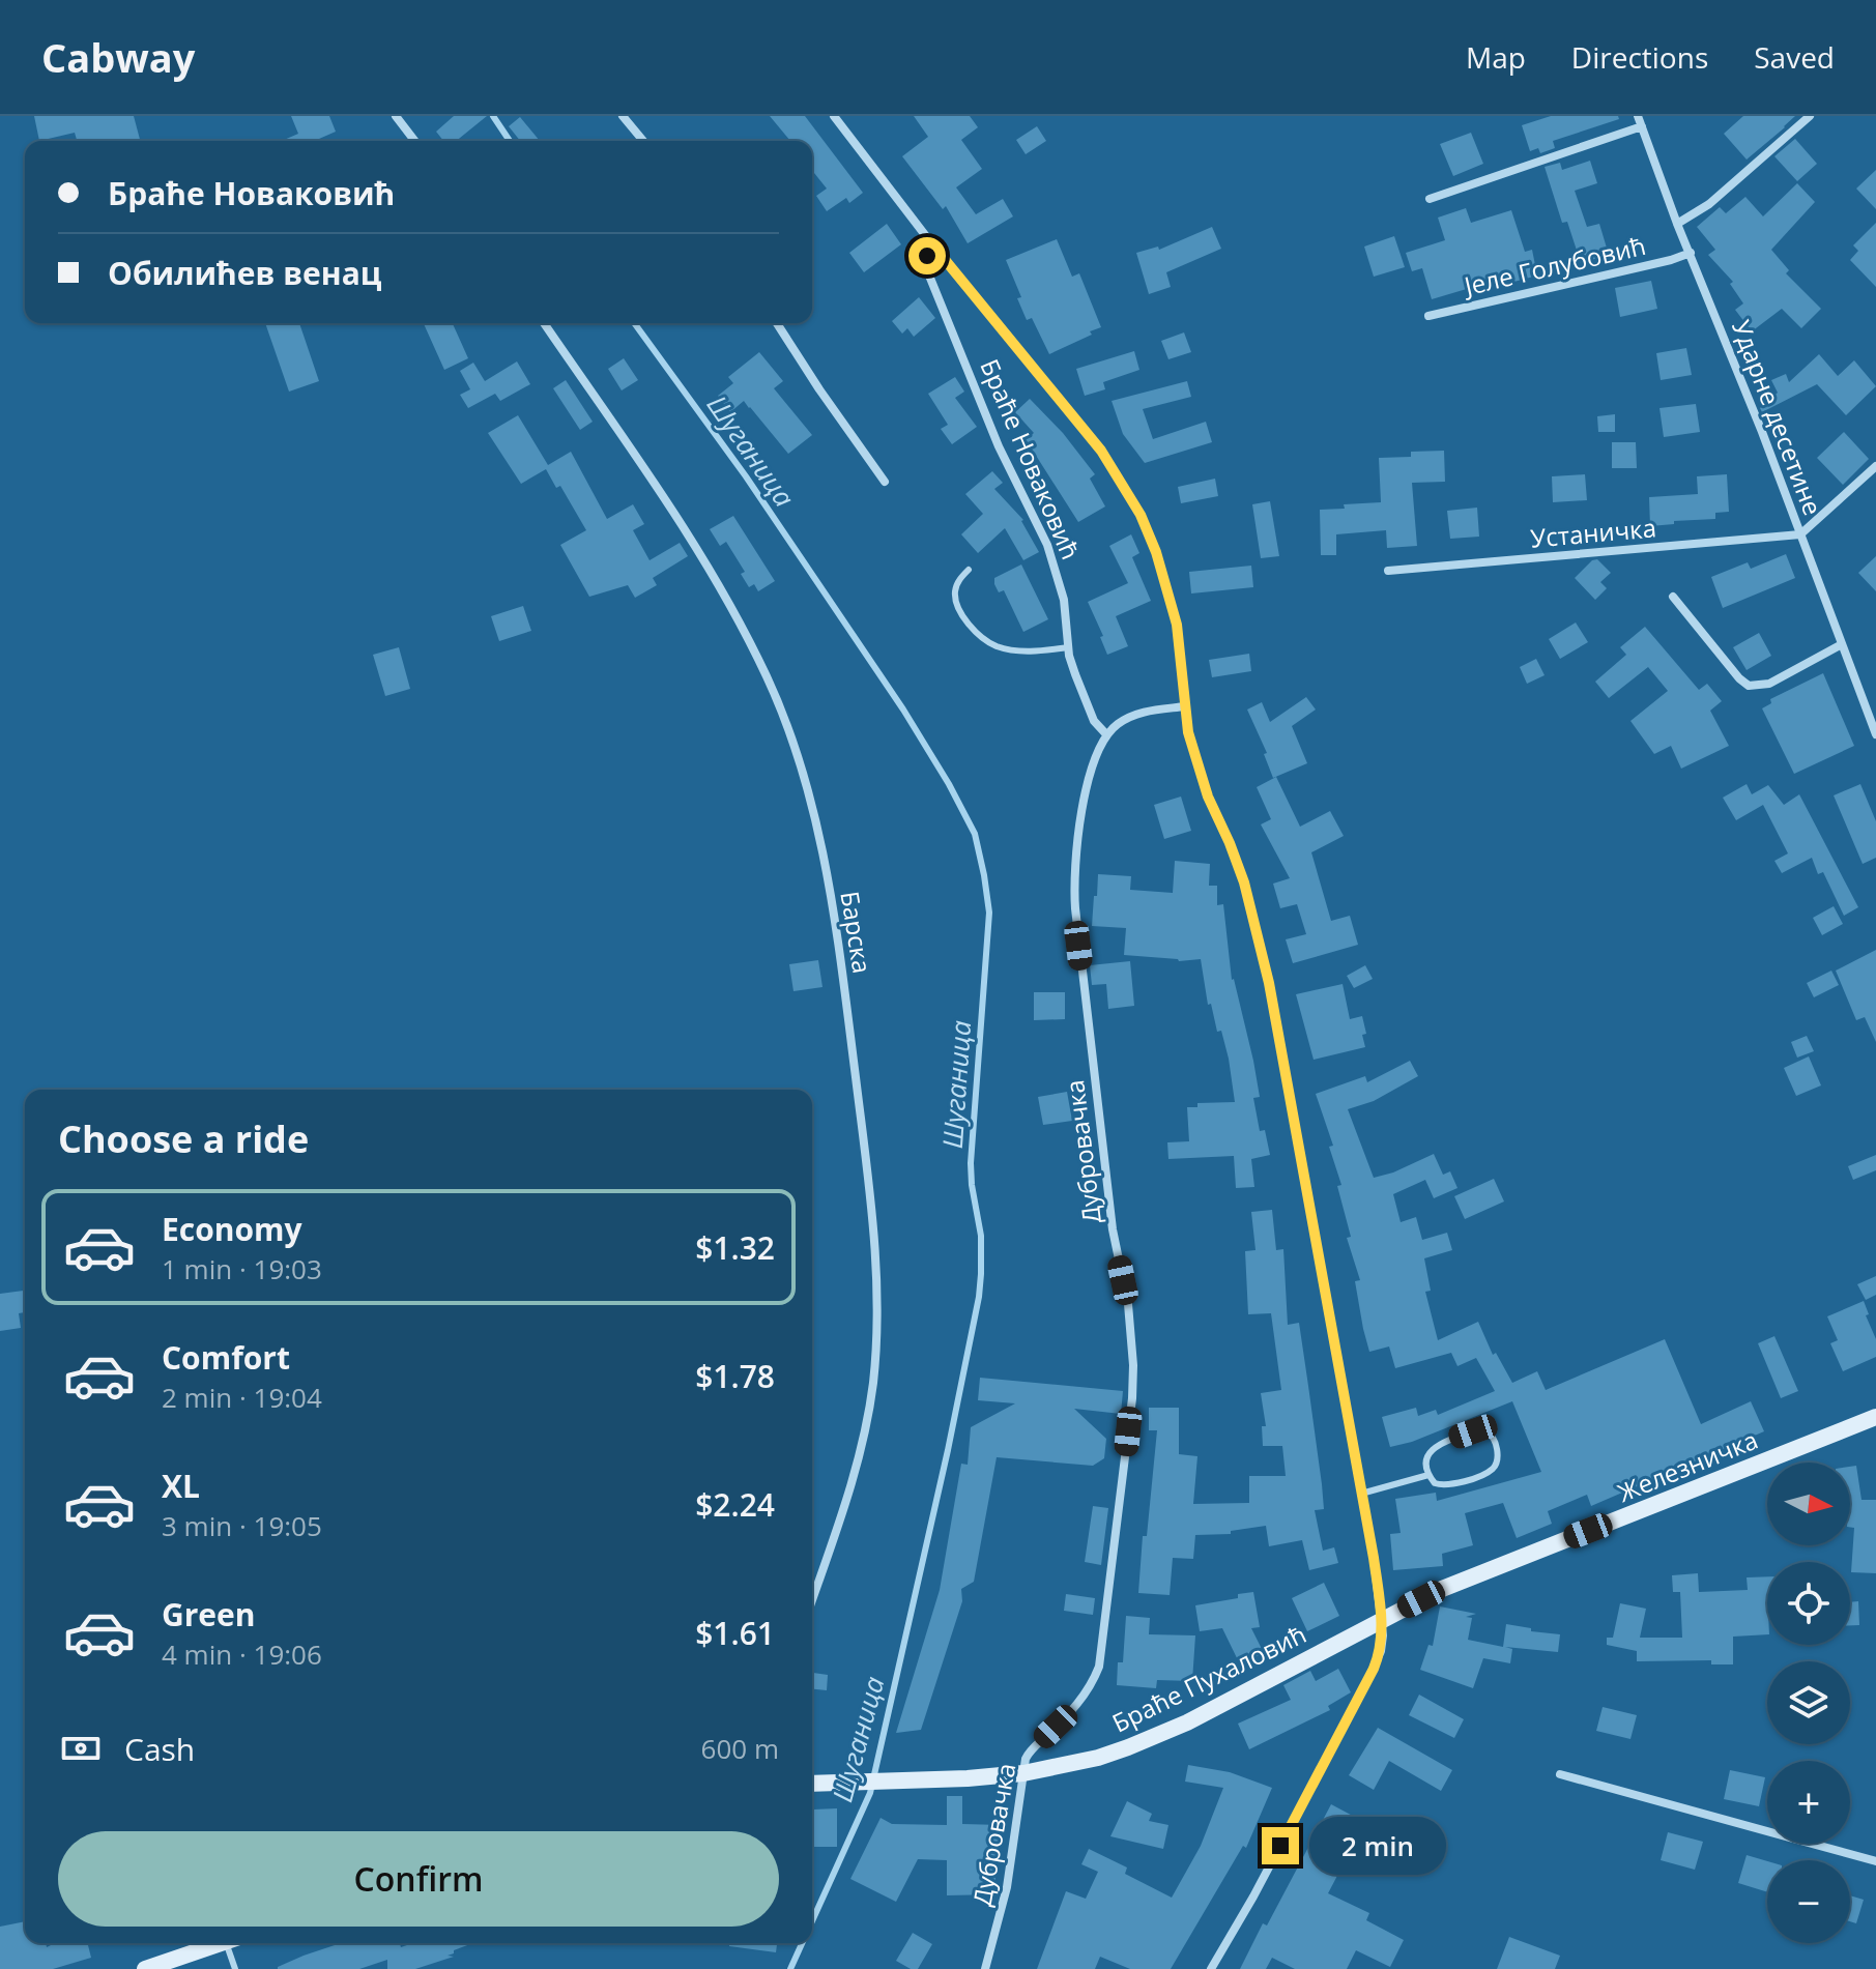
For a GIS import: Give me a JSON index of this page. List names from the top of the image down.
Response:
{
  "streets": {
    "main road": ["Железничка", "Браће Пухаловић"],
    "street": [
      "Јеле Голубовић",
      "Ударне десетине",
      "Браће Новаковић",
      "Устаничка",
      "Барска",
      "Дубровачка"
    ]
  },
  "crossings": [
    ["Јеле Голубовић", "Ударне десетине"],
    ["Ударне десетине", "Устаничка"],
    ["Браће Новаковић", "Дубровачка"],
    ["Браће Новаковић", "Железничка"],
    ["Браће Новаковић", "Браће Пухаловић"],
    ["Дубровачка", "Браће Пухаловић"],
    ["Железничка", "Браће Пухаловић"]
  ],
  "water": ["Шуганица"],
  "north": "right",
  "page": {
    "header": "Cabway",
    "nav": ["Map", "Directions", "Saved"],
    "banner": ["Браће Новаковић", "Обилићев венац"],
    "heading": "Choose a ride",
    "list": [
      {
        "name": "Economy",
        "note": "1 min · 19:03",
        "value": "$1.32"
      },
      {
        "name": "Comfort",
        "note": "2 min · 19:04",
        "value": "$1.78"
      },
      {
        "name": "XL",
        "note": "3 min · 19:05",
        "value": "$2.24"
      },
      {
        "name": "Green",
        "note": "4 min · 19:06",
        "value": "$1.61"
      }
    ],
    "map_buttons": ["+", "−"],
    "pay": ["Cash", "600 m"],
    "buttons": "Confirm",
    "bubble": "2 min"
  }
}
